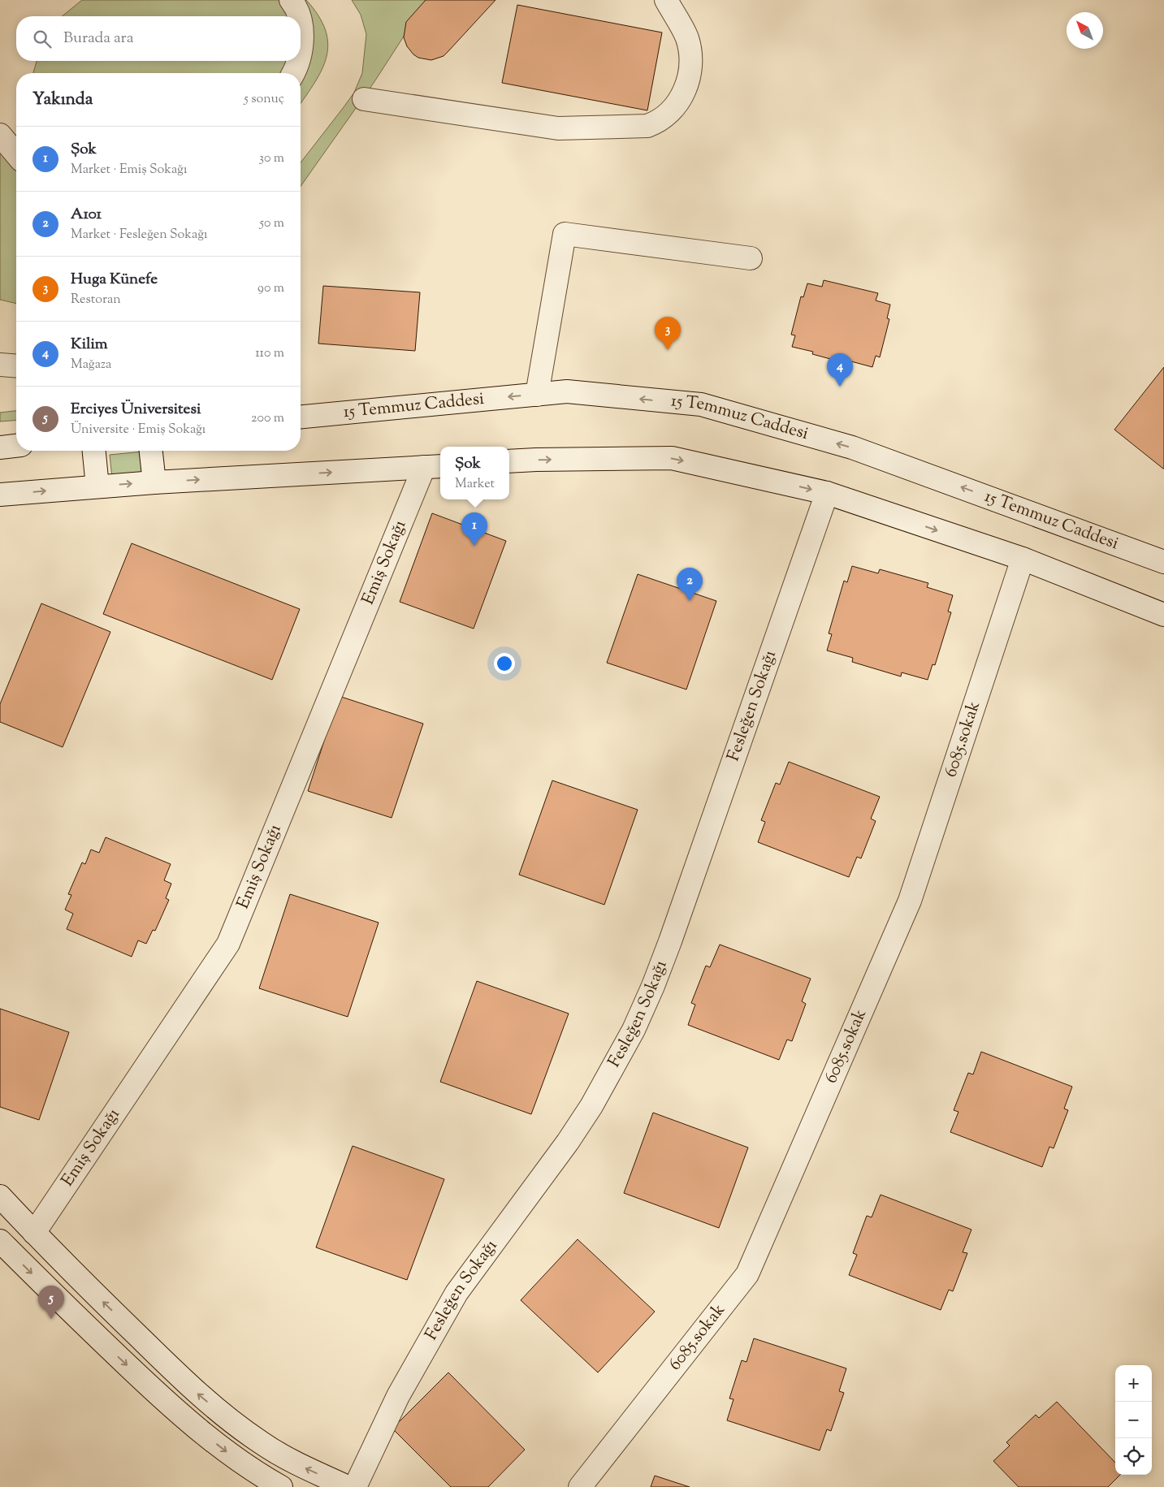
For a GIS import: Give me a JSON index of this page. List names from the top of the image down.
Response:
{
  "streets": {
    "street": [
      "15 Temmuz Caddesi",
      "Emiş Sokağı",
      "Fesleğen Sokağı",
      "6085.sokak"
    ]
  },
  "north": "top left",
  "page": {
    "search": "Burada ara",
    "heading": ["Yakında", "5 sonuç"],
    "list": [
      {
        "mark": "1",
        "name": "Şok",
        "note": "Market · Emiş Sokağı",
        "value": "30 m"
      },
      {
        "mark": "2",
        "name": "A101",
        "note": "Market · Fesleğen Sokağı",
        "value": "50 m"
      },
      {
        "mark": "3",
        "name": "Huga Künefe",
        "note": "Restoran",
        "value": "90 m"
      },
      {
        "mark": "4",
        "name": "Kilim",
        "note": "Mağaza",
        "value": "110 m"
      },
      {
        "mark": "5",
        "name": "Erciyes Üniversitesi",
        "note": "Üniversite · Emiş Sokağı",
        "value": "200 m"
      }
    ],
    "pins": [
      "3",
      "4",
      "1",
      "2",
      "5"
    ],
    "popup": ["Şok", "Market"],
    "map_buttons": ["+", "−"]
  }
}
